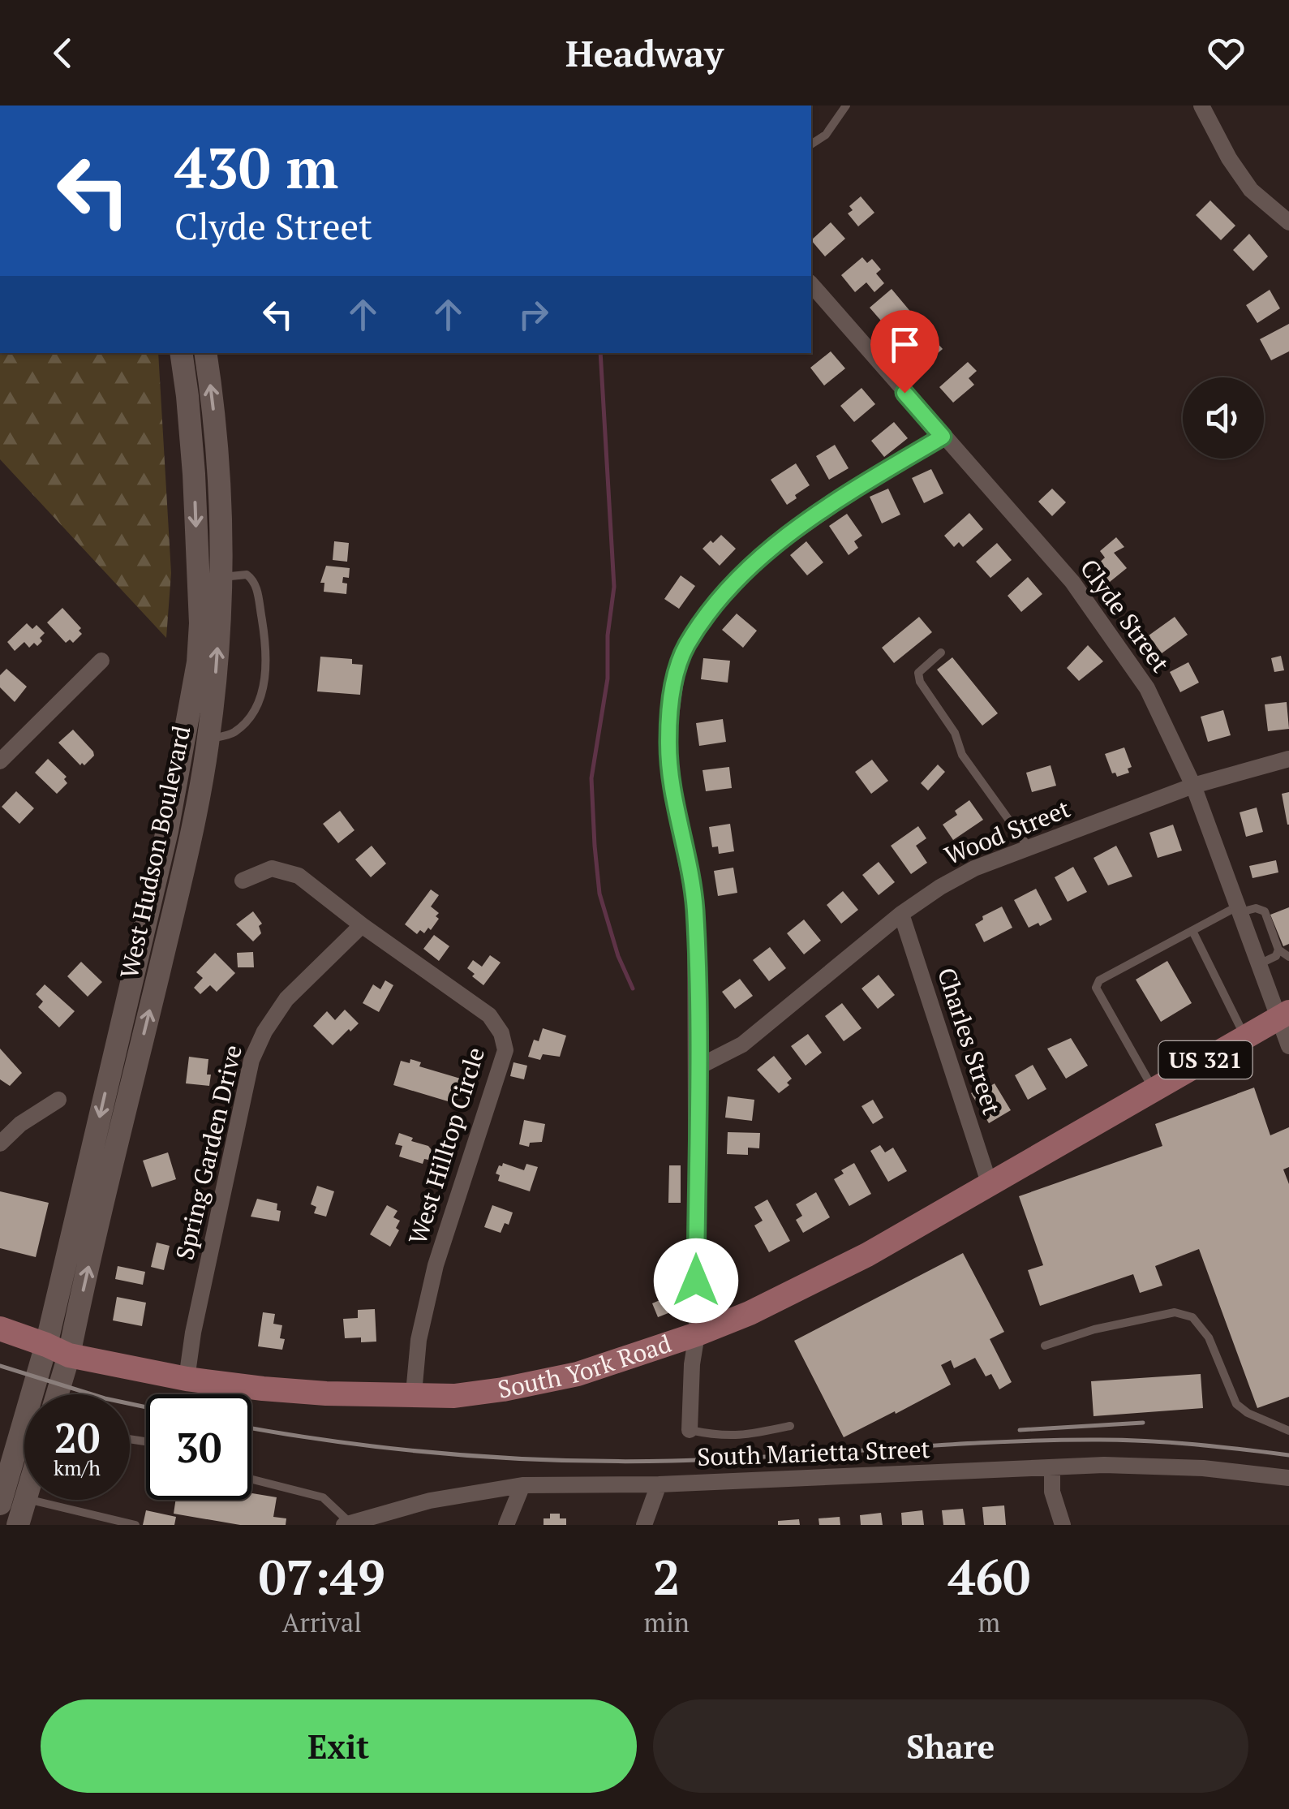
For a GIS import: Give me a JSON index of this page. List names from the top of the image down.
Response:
{
  "streets": {
    "main road": ["West Hudson Boulevard", "US 321", "South York Road"],
    "street": [
      "Clyde Street",
      "Wood Street",
      "Charles Street",
      "West Hilltop Circle",
      "Spring Garden Drive",
      "South Marietta Street"
    ]
  },
  "crossings": [
    ["Clyde Street", "Wood Street"],
    ["Clyde Street", "South York Road"],
    ["Wood Street", "Charles Street"],
    ["West Hudson Boulevard", "South York Road"],
    ["Charles Street", "South York Road"],
    ["West Hilltop Circle", "Spring Garden Drive"],
    ["West Hilltop Circle", "South York Road"],
    ["Spring Garden Drive", "South York Road"]
  ],
  "page": {
    "header": "Headway",
    "turn": ["430 m", "Clyde Street"],
    "speed": "20 km/h",
    "limit": "30",
    "eta": [
      "07:49",
      "Arrival",
      "2",
      "min",
      "460",
      "m"
    ],
    "buttons": ["Exit", "Share"]
  }
}
